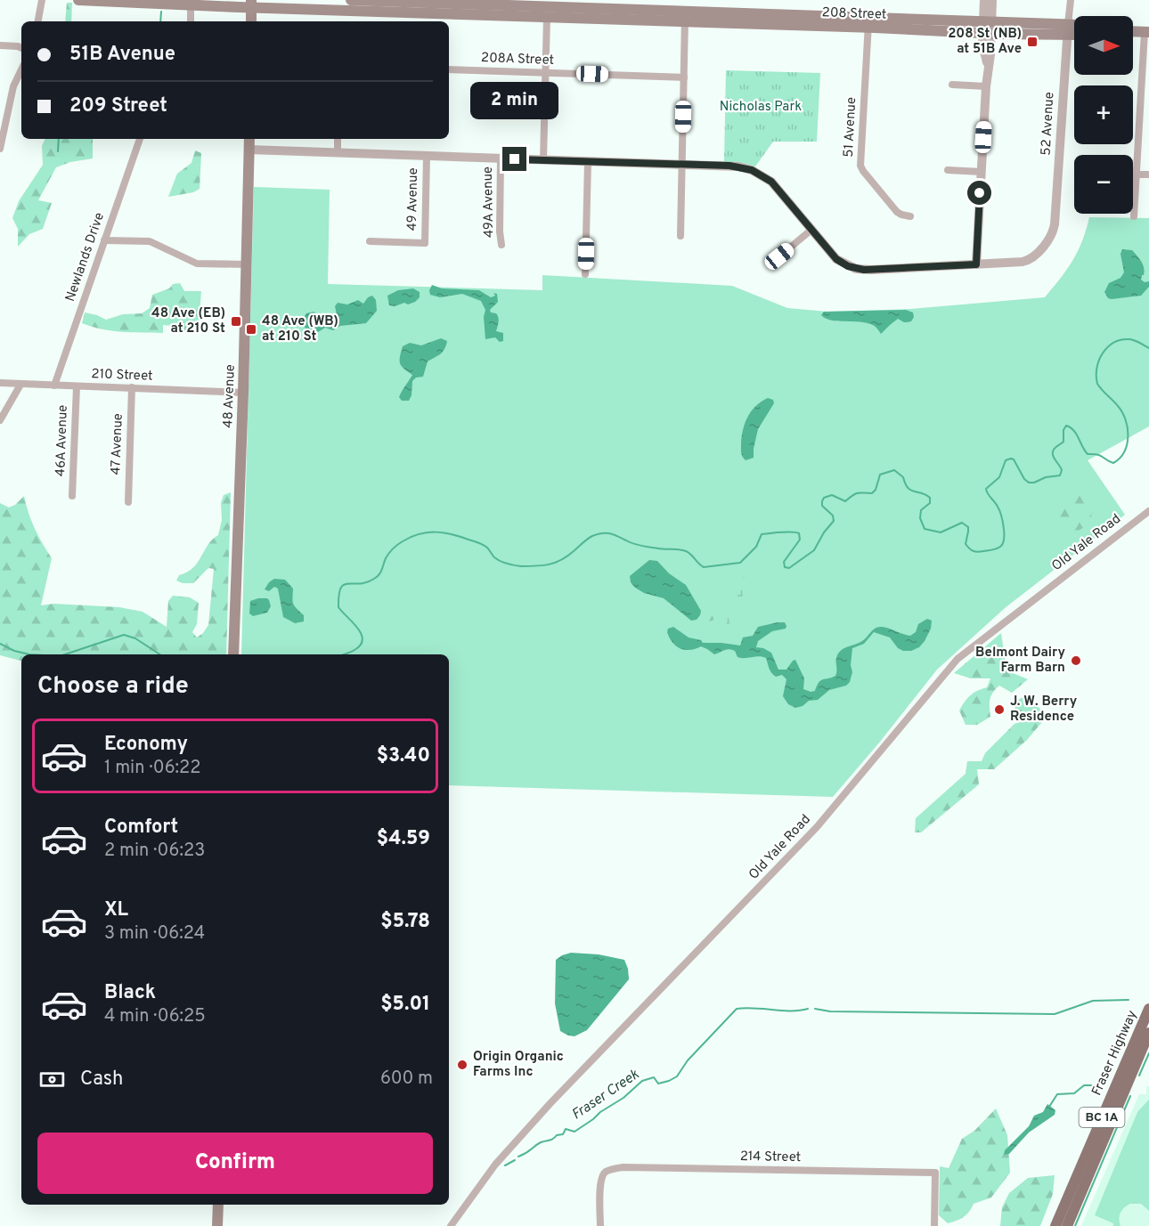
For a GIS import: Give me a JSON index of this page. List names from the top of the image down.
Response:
{
  "streets": {
    "main road": [
      "208 Street",
      "48 Avenue",
      "Fraser Highway",
      "BC 1A"
    ],
    "street": [
      "208A Street",
      "52 Avenue",
      "51 Avenue",
      "49 Avenue",
      "49A Avenue",
      "Newlands Drive",
      "210 Street",
      "46A Avenue",
      "47 Avenue",
      "Old Yale Road",
      "214 Street"
    ]
  },
  "crossings": [
    ["208 Street", "52 Avenue"],
    ["208 Street", "51 Avenue"],
    ["Newlands Drive", "210 Street"],
    ["210 Street", "48 Avenue"],
    ["210 Street", "46A Avenue"],
    ["210 Street", "47 Avenue"]
  ],
  "water": ["Fraser Creek"],
  "parks": ["Nicholas Park"],
  "places": {
    "transit": ["208 St (NB) at 51B Ave", "48 Ave (EB) at 210 St", "48 Ave (WB) at 210 St"],
    "other": ["Belmont Dairy Farm Barn", "J. W. Berry Residence", "Origin Organic Farms Inc"]
  },
  "north": "right",
  "page": {
    "map_buttons": ["+", "−"],
    "banner": ["51B Avenue", "209 Street"],
    "bubble": "2 min",
    "heading": "Choose a ride",
    "list": [
      {
        "name": "Economy",
        "note": "1 min · 06:22",
        "value": "$3.40"
      },
      {
        "name": "Comfort",
        "note": "2 min · 06:23",
        "value": "$4.59"
      },
      {
        "name": "XL",
        "note": "3 min · 06:24",
        "value": "$5.78"
      },
      {
        "name": "Black",
        "note": "4 min · 06:25",
        "value": "$5.01"
      }
    ],
    "pay": ["Cash", "600 m"],
    "buttons": "Confirm"
  }
}
